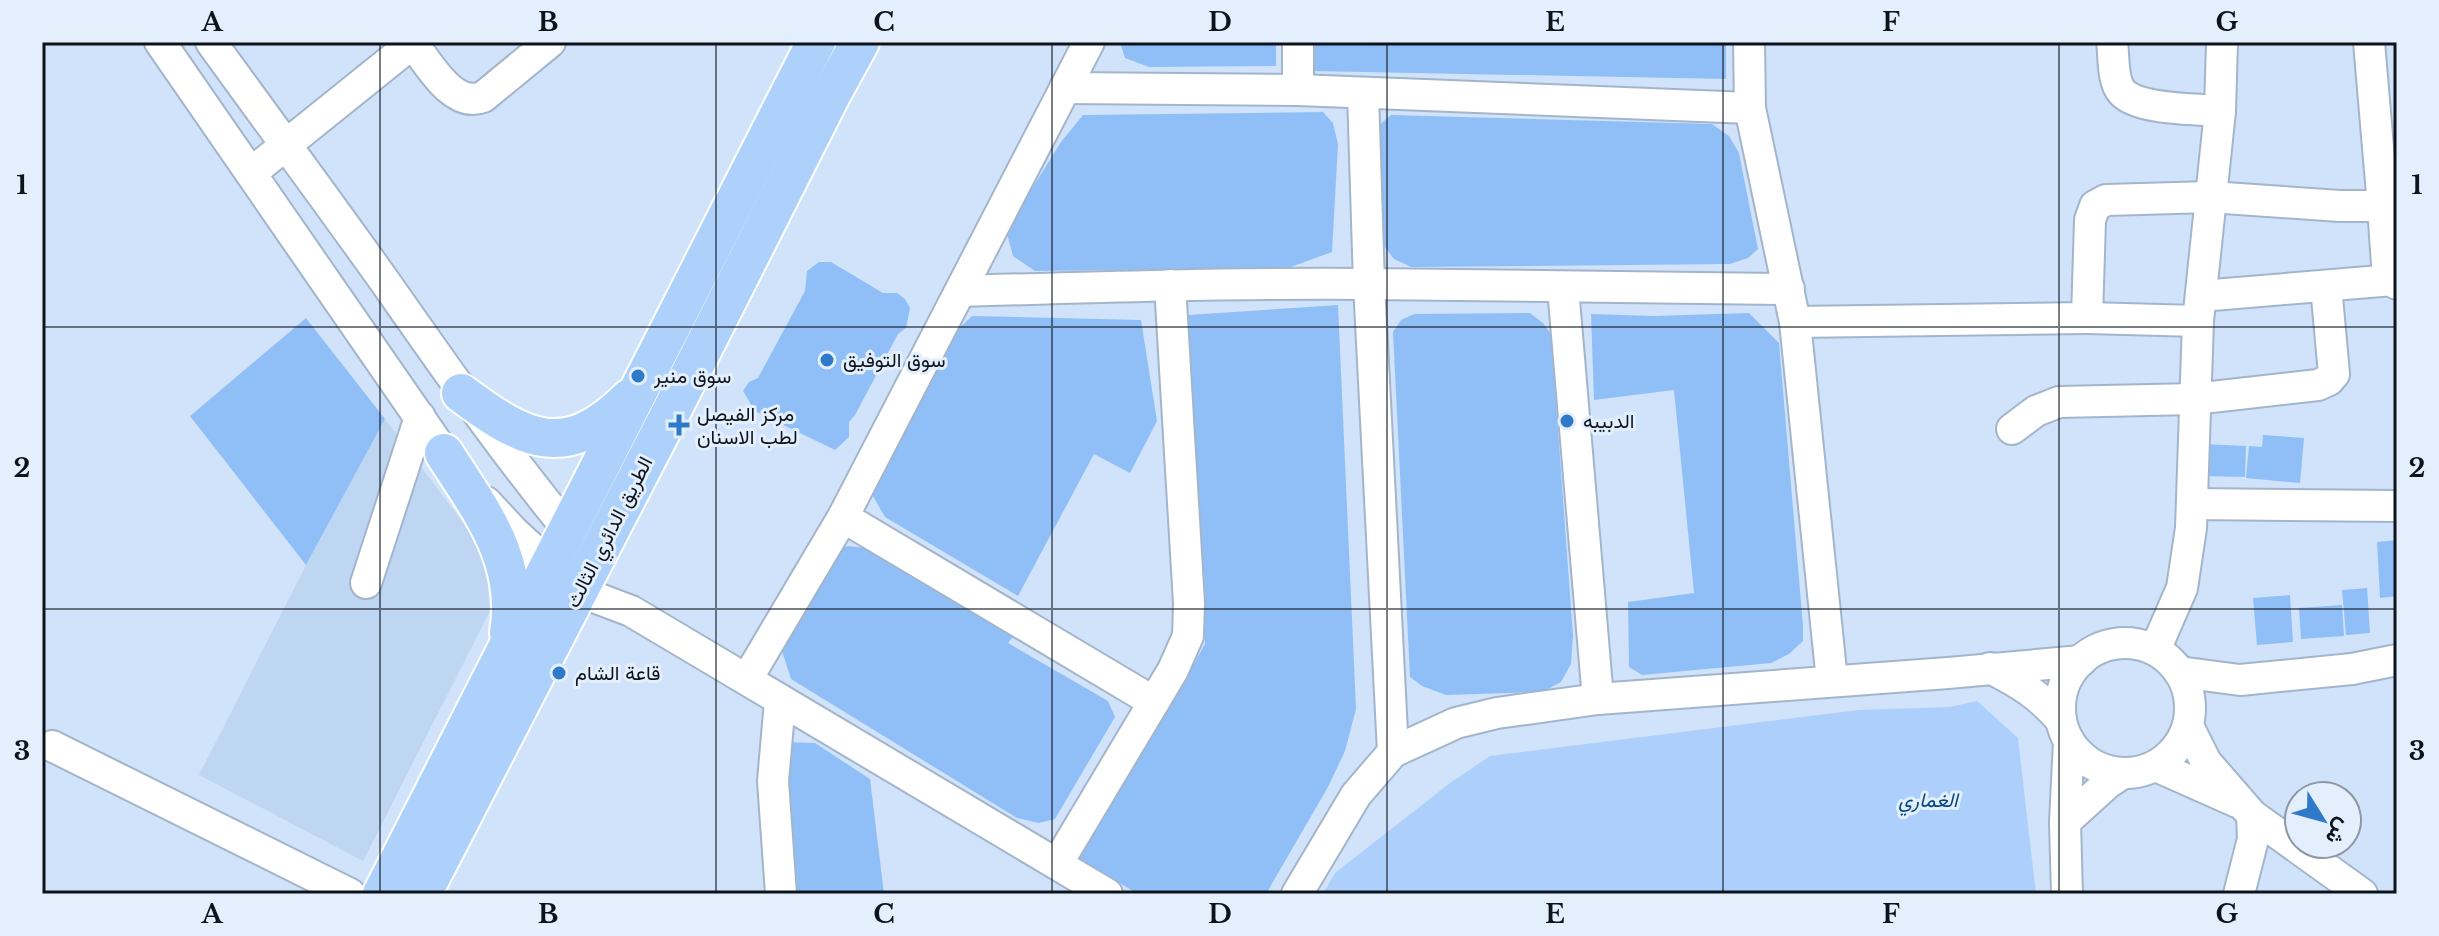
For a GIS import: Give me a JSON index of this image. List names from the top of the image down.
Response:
{
  "streets": {
    "main road": ["الطريق الدائري الثالث"]
  },
  "parks": ["الغماري"],
  "places": {
    "other": [
      "سوق التوفيق",
      "سوق منير",
      "الدبيبه",
      "قاعة الشام"
    ],
    "health": ["مركز الفيصل لطب الاسنان"]
  },
  "north": "bottom right",
  "grid": {
    "columns": [
      "A",
      "B",
      "C",
      "D",
      "E",
      "F",
      "G"
    ],
    "rows": ["1", "2", "3"]
  }
}
